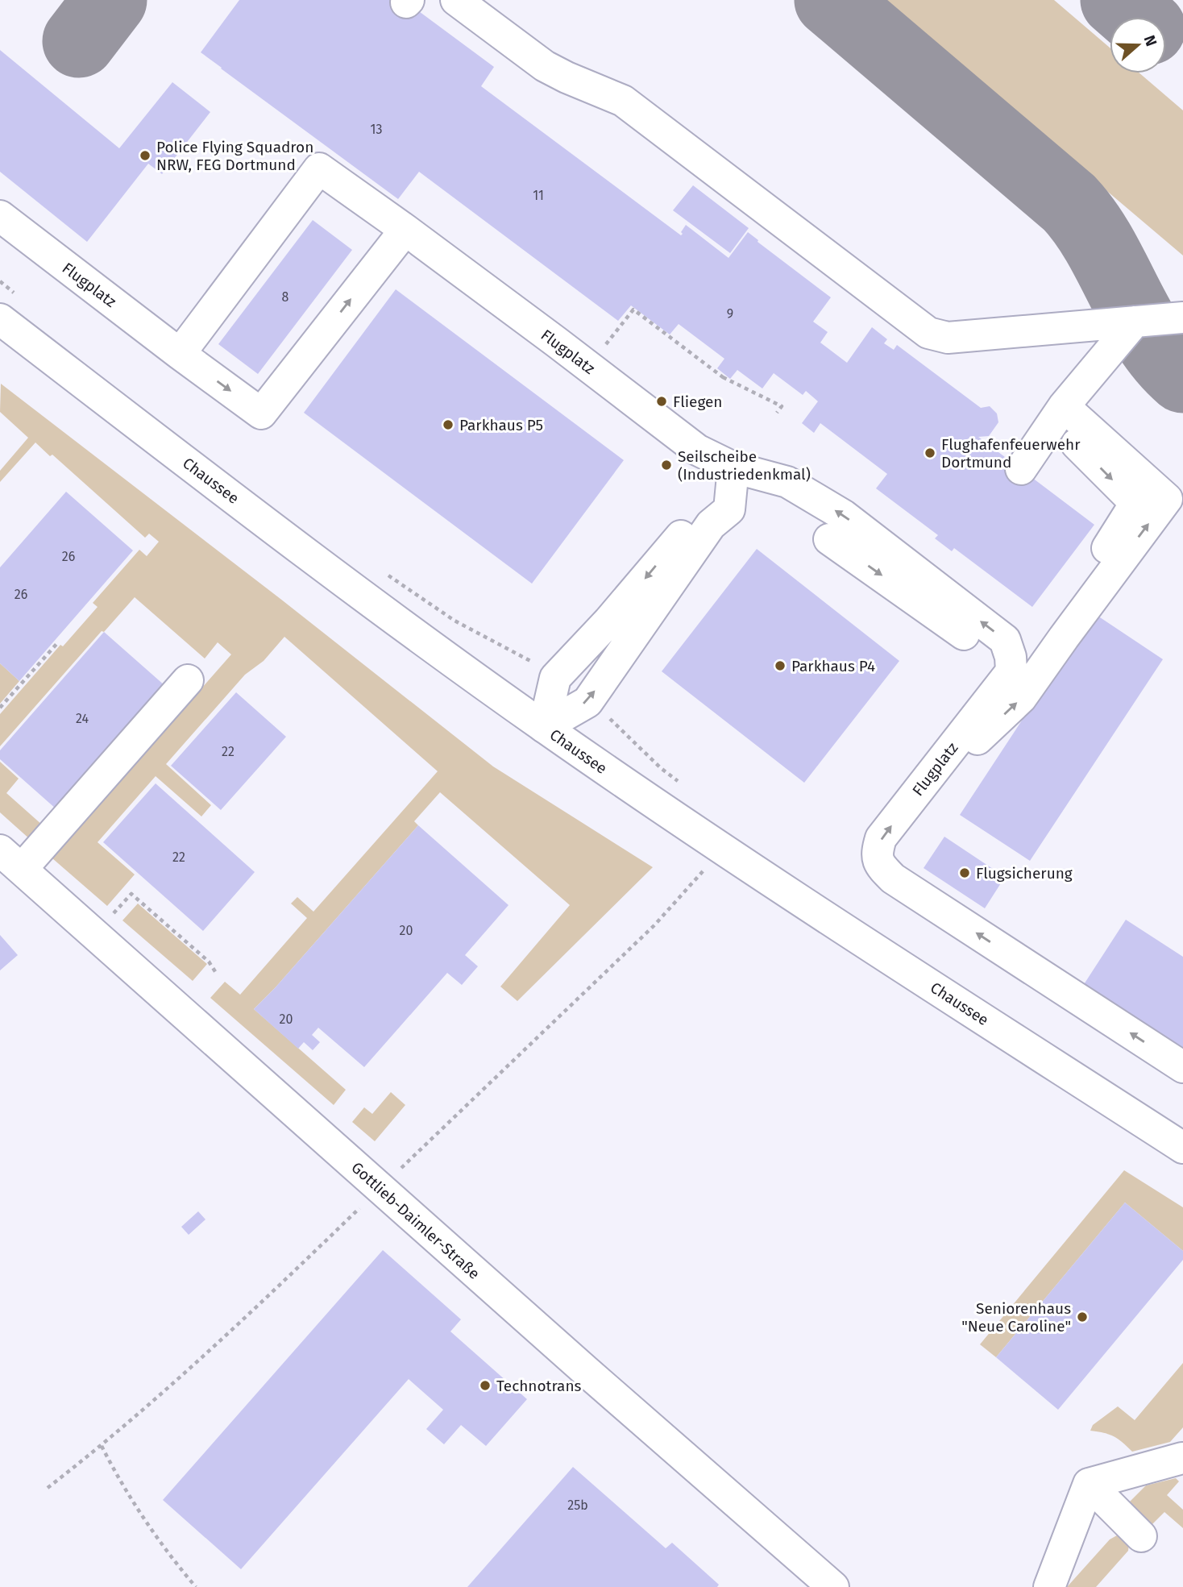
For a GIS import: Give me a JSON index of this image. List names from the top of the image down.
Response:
{
  "streets": {
    "street": ["Flugplatz", "Chaussee", "Gottlieb-Daimler-Straße"]
  },
  "places": [
    "Police Flying Squadron NRW, FEG Dortmund",
    "Fliegen",
    "Parkhaus P5",
    "Flughafenfeuerwehr Dortmund",
    "Seilscheibe (Industriedenkmal)",
    "Parkhaus P4",
    "Flugsicherung",
    "Seniorenhaus \"Neue Caroline\"",
    "Technotrans"
  ],
  "house_numbers": [
    "13",
    "11",
    "8",
    "9",
    "26",
    "26",
    "24",
    "22",
    "22",
    "20",
    "20",
    "25b"
  ],
  "north": "right"
}
